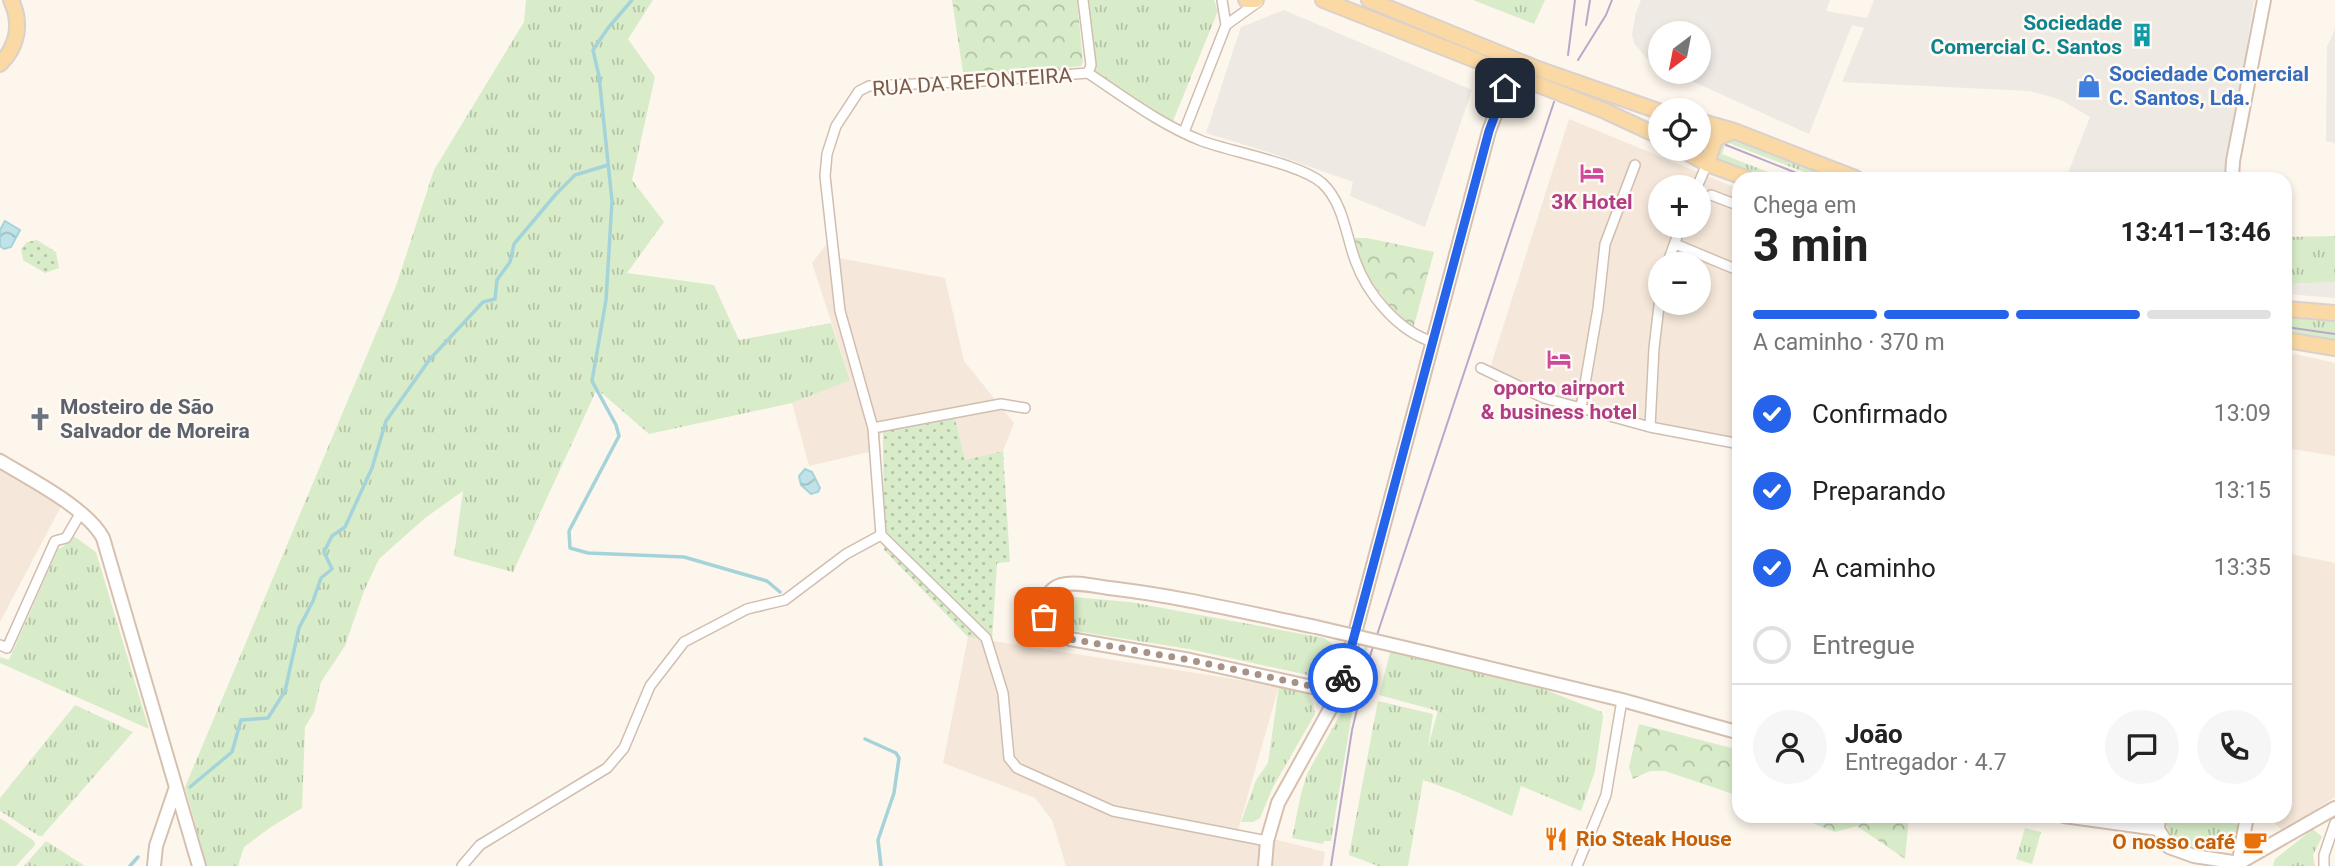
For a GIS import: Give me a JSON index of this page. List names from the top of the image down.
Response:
{
  "streets": {
    "street": ["RUA DA REFONTEIRA"]
  },
  "places": {
    "building": ["Sociedade Comercial C. Santos"],
    "shop": ["Sociedade Comercial C. Santos, Lda."],
    "hotel": ["3K Hotel", "oporto airport & business hotel"],
    "church": ["Mosteiro de São Salvador de Moreira"],
    "restaurant": ["Rio Steak House"],
    "cafe": ["O nosso café"]
  },
  "north": "bottom left",
  "page": {
    "map_buttons": ["+", "−"],
    "heading": ["3 min", "Chega em", "13:41–13:46"],
    "panel": ["João", "Entregador · 4.7"],
    "bar": "A caminho · 370 m",
    "list": [
      ["Confirmado", "13:09"],
      ["Preparando", "13:15"],
      ["A caminho", "13:35"],
      "Entregue"
    ]
  }
}
